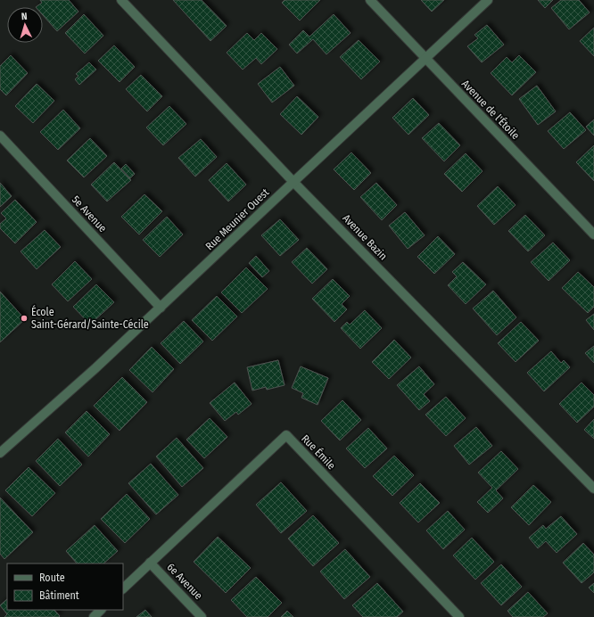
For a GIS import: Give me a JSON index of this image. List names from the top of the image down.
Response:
{
  "streets": {
    "street": [
      "Avenue de l'Étoile",
      "5e Avenue",
      "Rue Meunier Ouest",
      "Avenue Bazin",
      "Rue Émile",
      "6e Avenue"
    ]
  },
  "crossings": [
    ["Avenue de l'Étoile", "Rue Meunier Ouest"],
    ["5e Avenue", "Rue Meunier Ouest"],
    ["Rue Meunier Ouest", "Avenue Bazin"],
    ["Rue Émile", "6e Avenue"]
  ],
  "places": ["École Saint-Gérard/Sainte-Cécile"],
  "legend": ["Route", "Bâtiment"],
  "north": "top"
}
